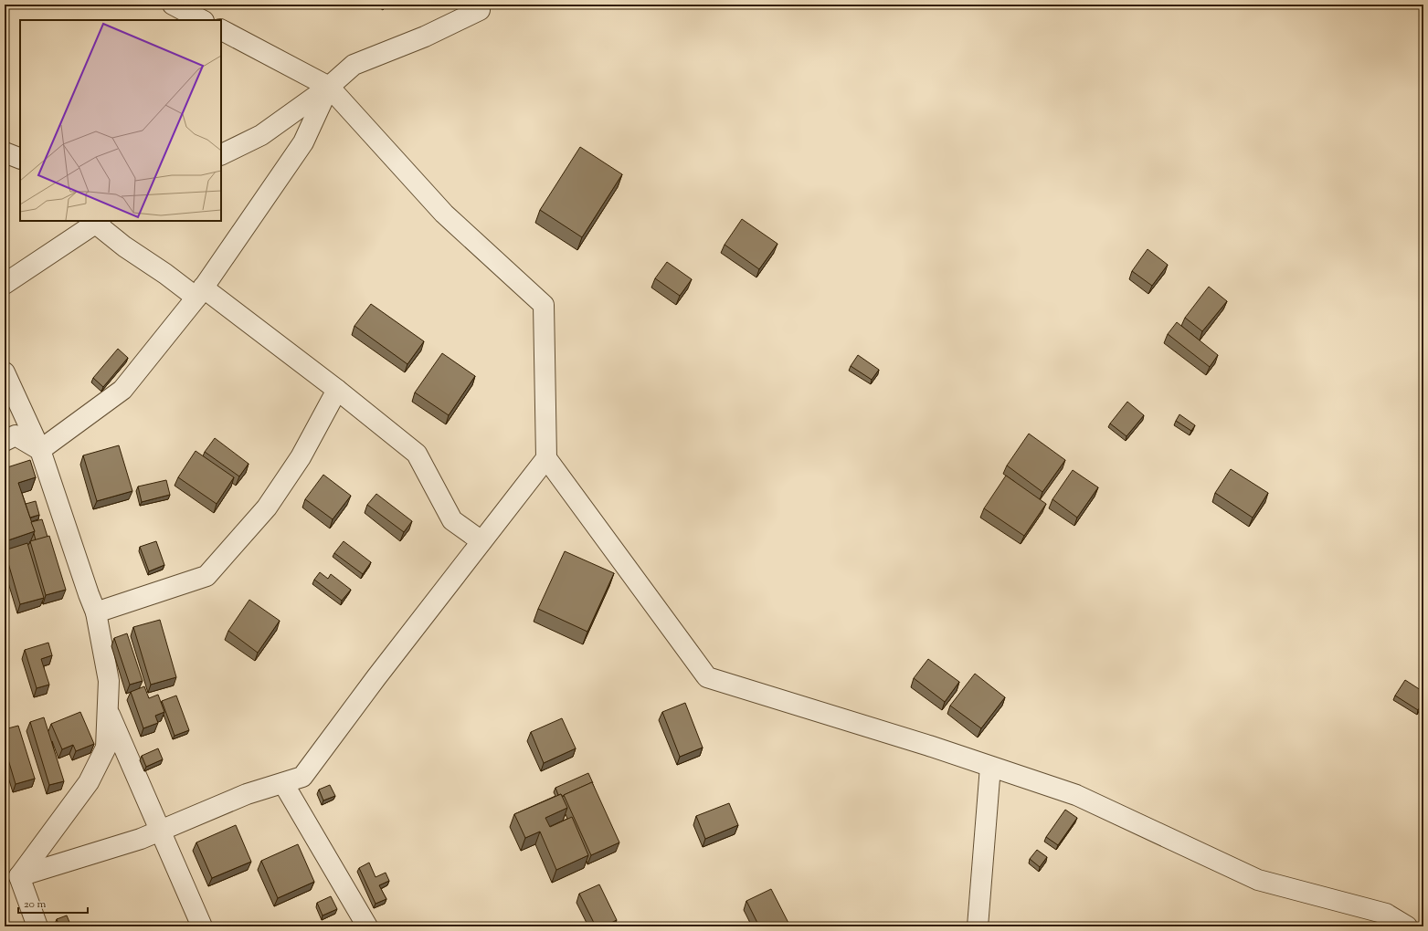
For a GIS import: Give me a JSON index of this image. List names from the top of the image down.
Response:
{
  "scale_bar": "20 m"
}
